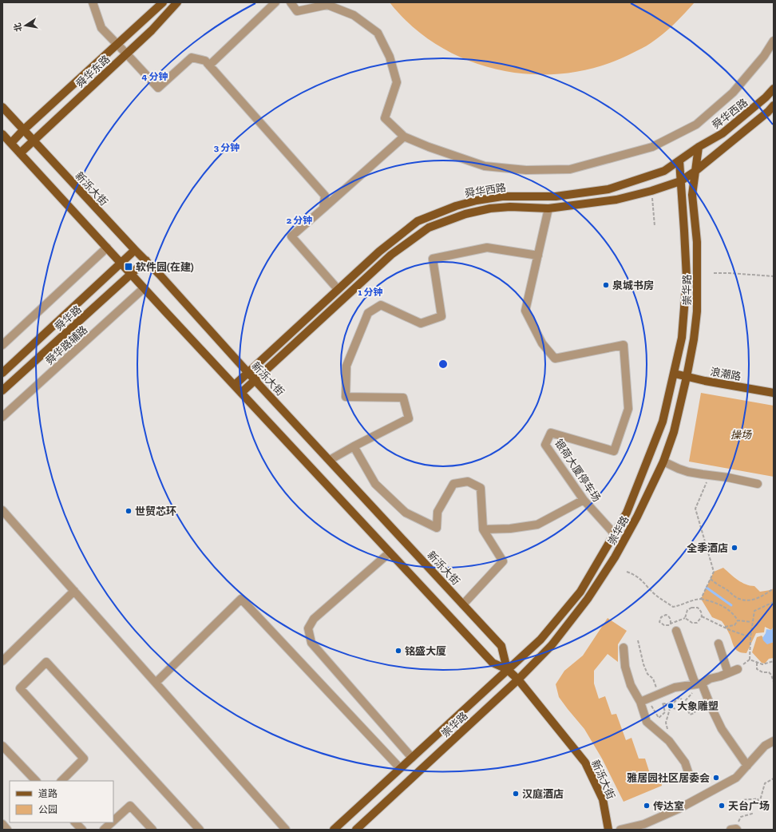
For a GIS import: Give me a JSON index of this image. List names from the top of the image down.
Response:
{
  "streets": {
    "main road": [
      "舜华东路",
      "舜华西路",
      "新泺大街",
      "崇华路",
      "舜华路",
      "浪潮路"
    ],
    "street": ["舜华路辅路", "银荷大厦停车场"]
  },
  "crossings": [
    ["舜华东路", "新泺大街"],
    ["舜华西路", "新泺大街"],
    ["舜华西路", "崇华路"],
    ["舜华西路", "银荷大厦停车场"],
    ["新泺大街", "崇华路"],
    ["新泺大街", "舜华路"],
    ["新泺大街", "舜华路辅路"],
    ["崇华路", "浪潮路"],
    ["崇华路", "银荷大厦停车场"]
  ],
  "parks": ["操场"],
  "places": {
    "transit": ["软件园(在建)"],
    "other": [
      "泉城书房",
      "世贸芯环",
      "全季酒店",
      "铭盛大厦",
      "大象雕塑",
      "雅居园社区居委会",
      "汉庭酒店",
      "传达室",
      "天台广场"
    ]
  },
  "legend": ["道路", "公园"],
  "north": "left",
  "rings": [
    "4 分钟",
    "3 分钟",
    "2 分钟",
    "1 分钟"
  ]
}
